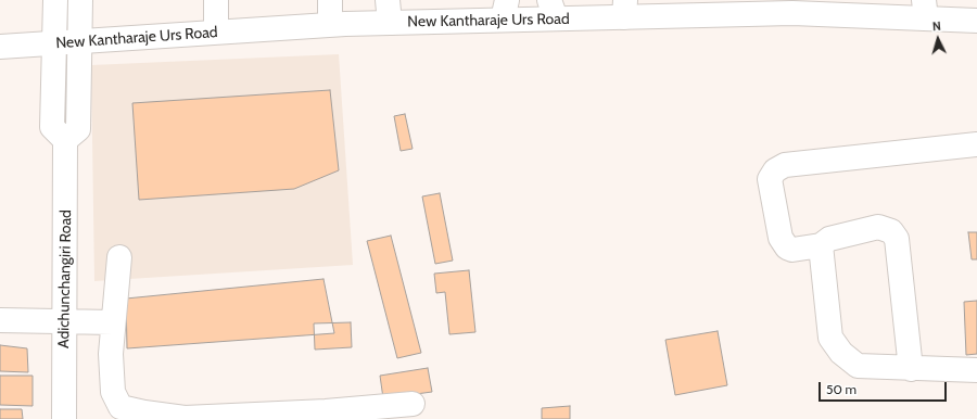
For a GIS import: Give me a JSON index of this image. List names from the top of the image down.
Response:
{
  "streets": {
    "street": ["New Kantharaje Urs Road", "Adichunchangiri Road"]
  },
  "scale_bar": "50 m",
  "north": "top"
}
